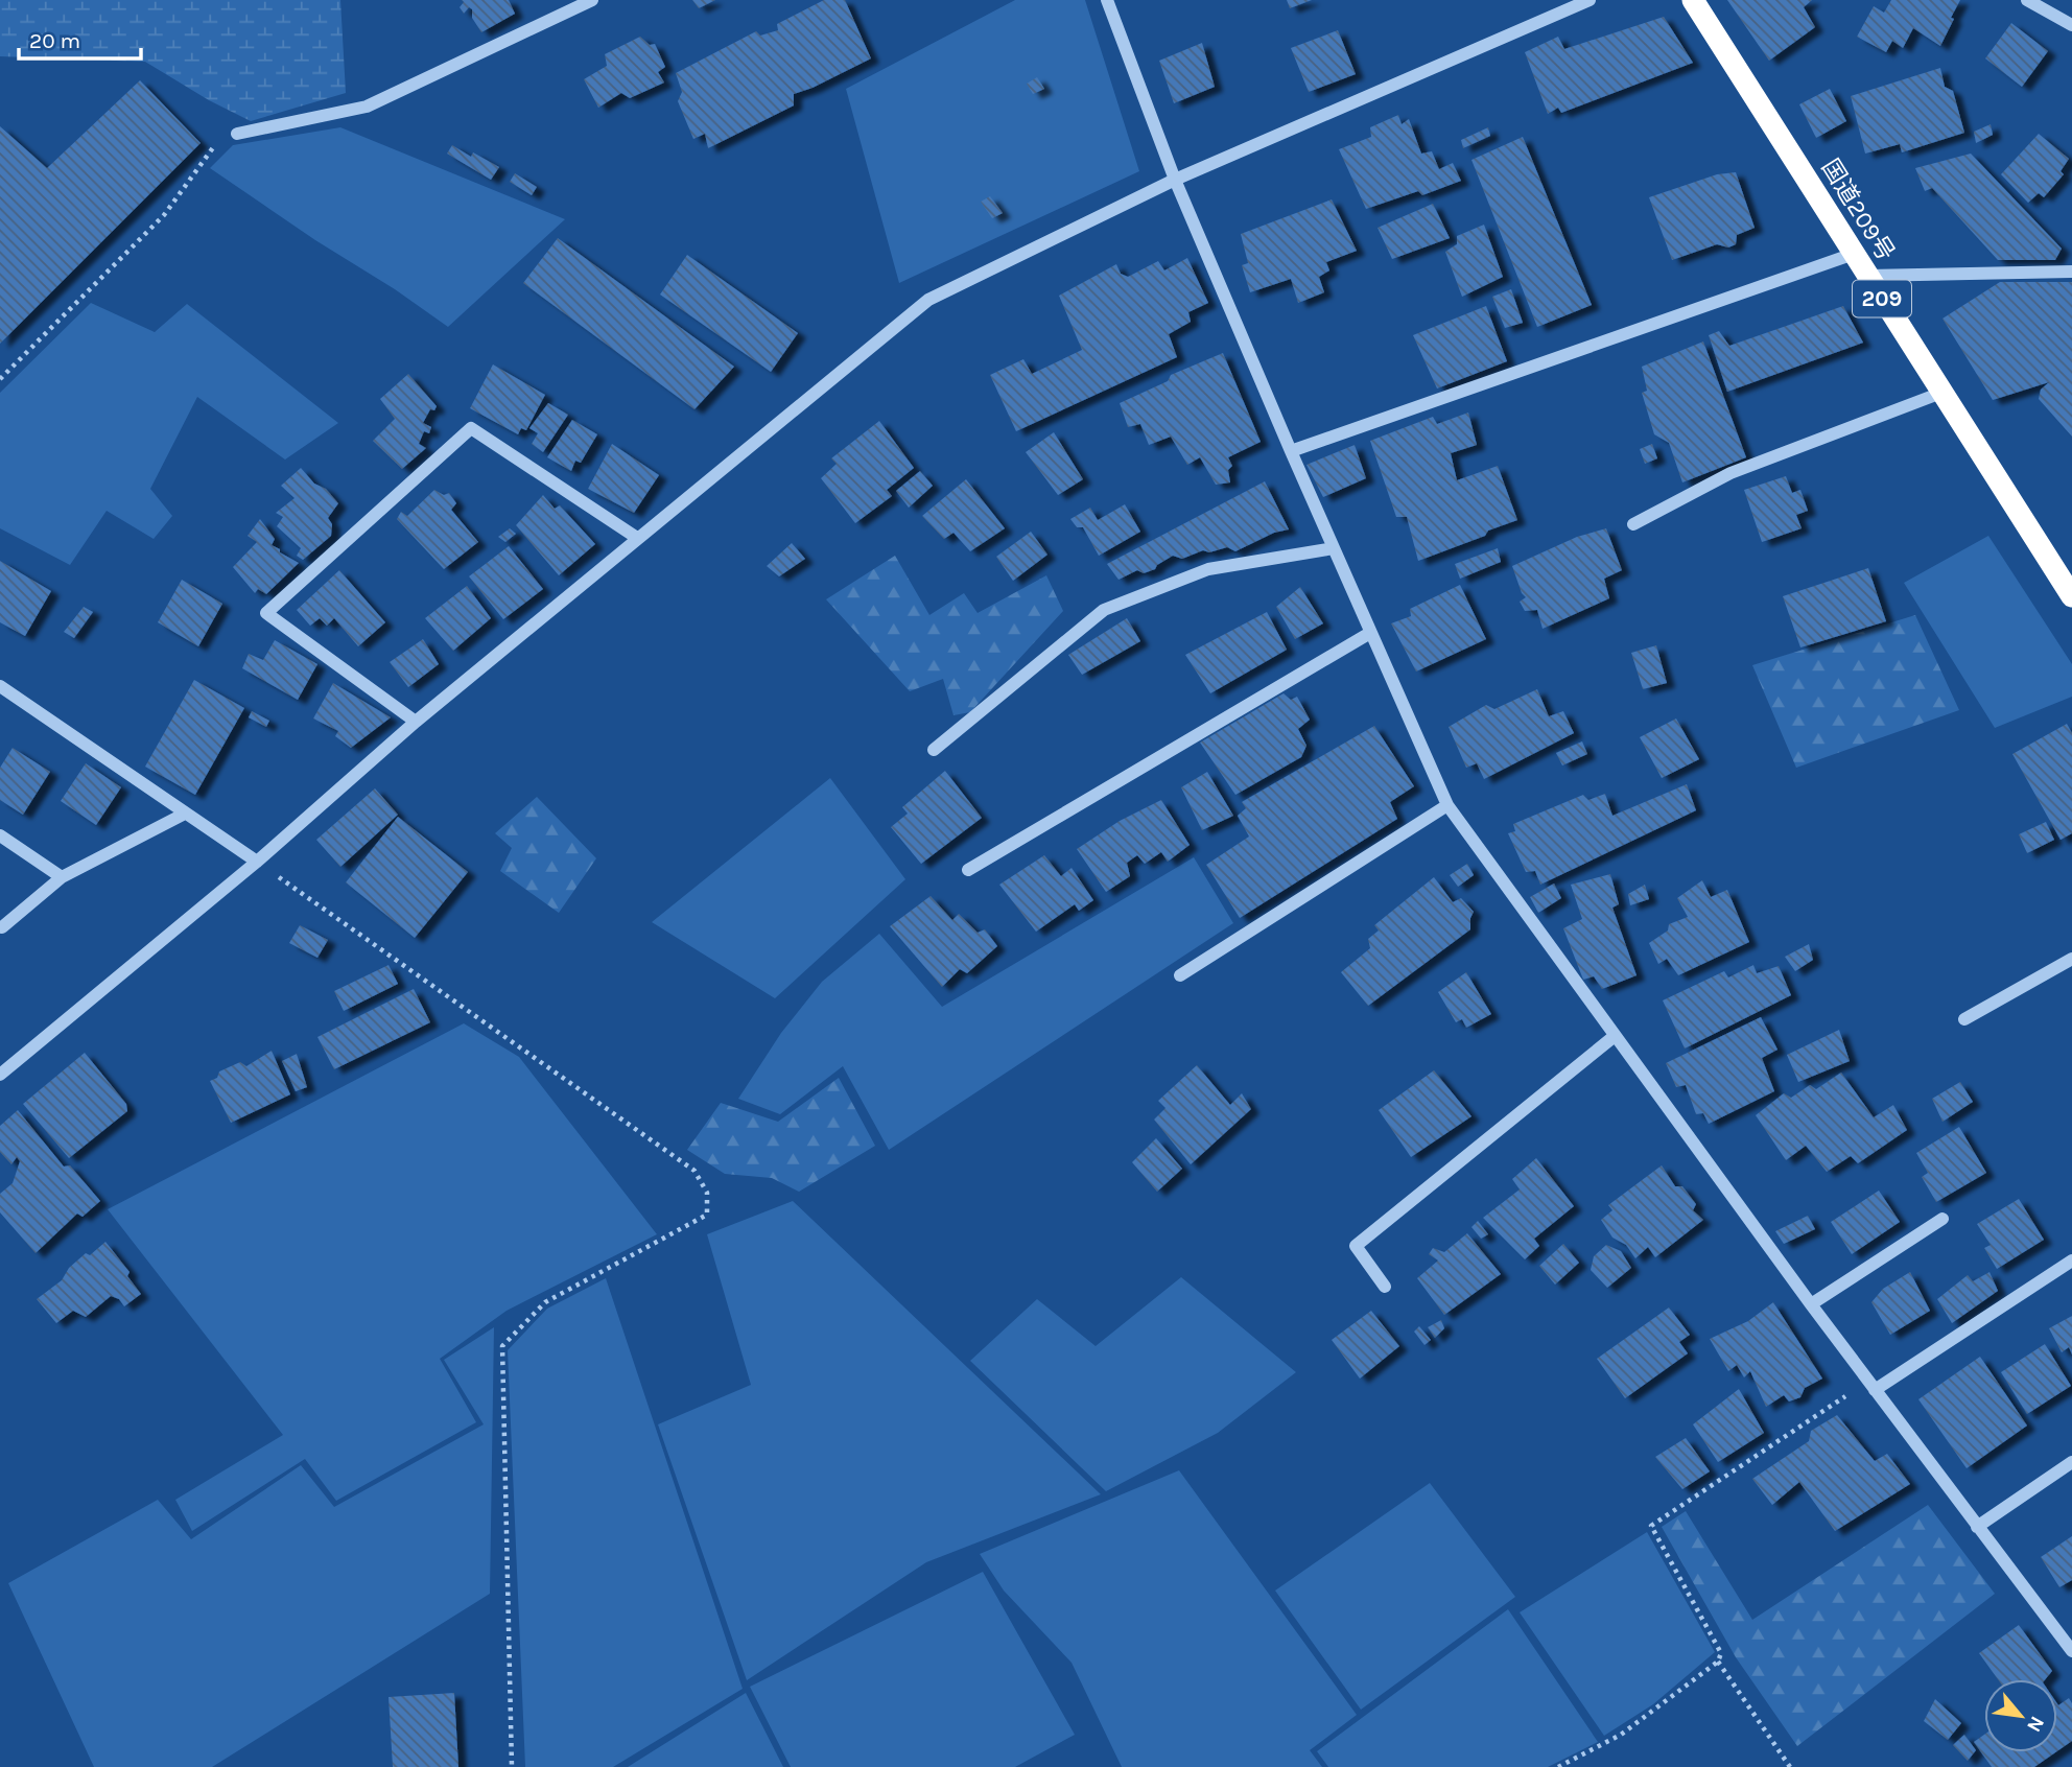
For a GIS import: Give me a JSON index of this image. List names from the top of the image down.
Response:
{
  "streets": {
    "highway": ["国道209号", "209"]
  },
  "scale_bar": "20 m",
  "north": "bottom right"
}
